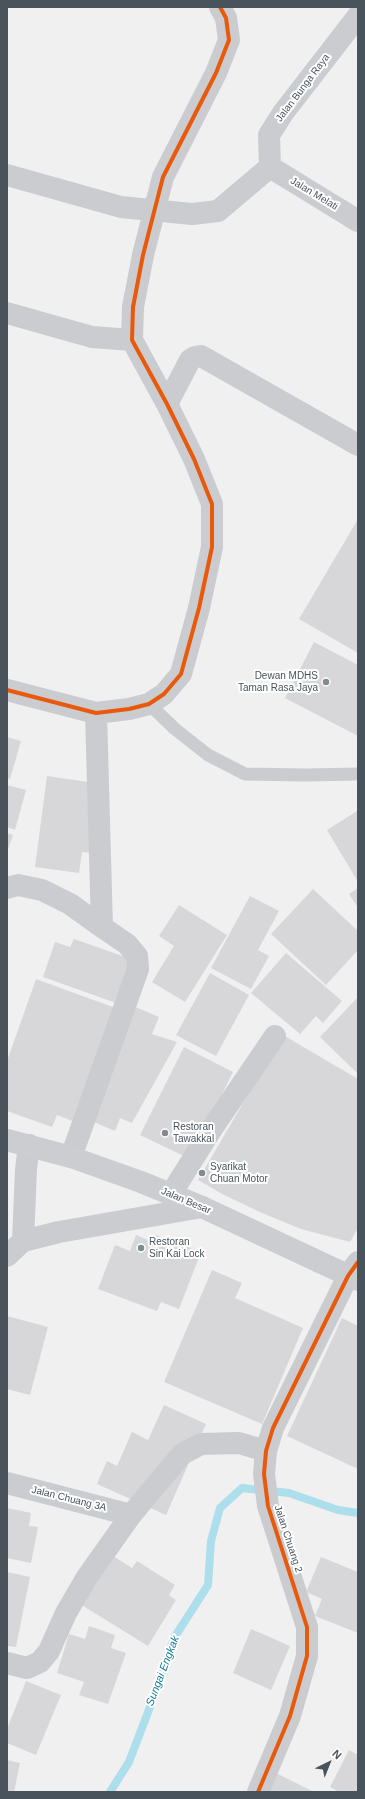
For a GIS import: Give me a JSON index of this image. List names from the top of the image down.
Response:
{
  "streets": {
    "main road": ["Jalan Besar"],
    "street": [
      "Jalan Bunga Raya",
      "Jalan Melati",
      "Jalan Chuang 3A",
      "Jalan Chuang 2"
    ]
  },
  "crossings": [
    ["Jalan Bunga Raya", "Jalan Melati"],
    ["Jalan Besar", "Jalan Chuang 2"]
  ],
  "water": ["Sungai Engkak"],
  "places": [
    "Dewan MDHS Taman Rasa Jaya",
    "Restoran Tawakkal",
    "Syarikat Chuan Motor",
    "Restoran Sin Kai Lock"
  ],
  "north": "top right"
}
